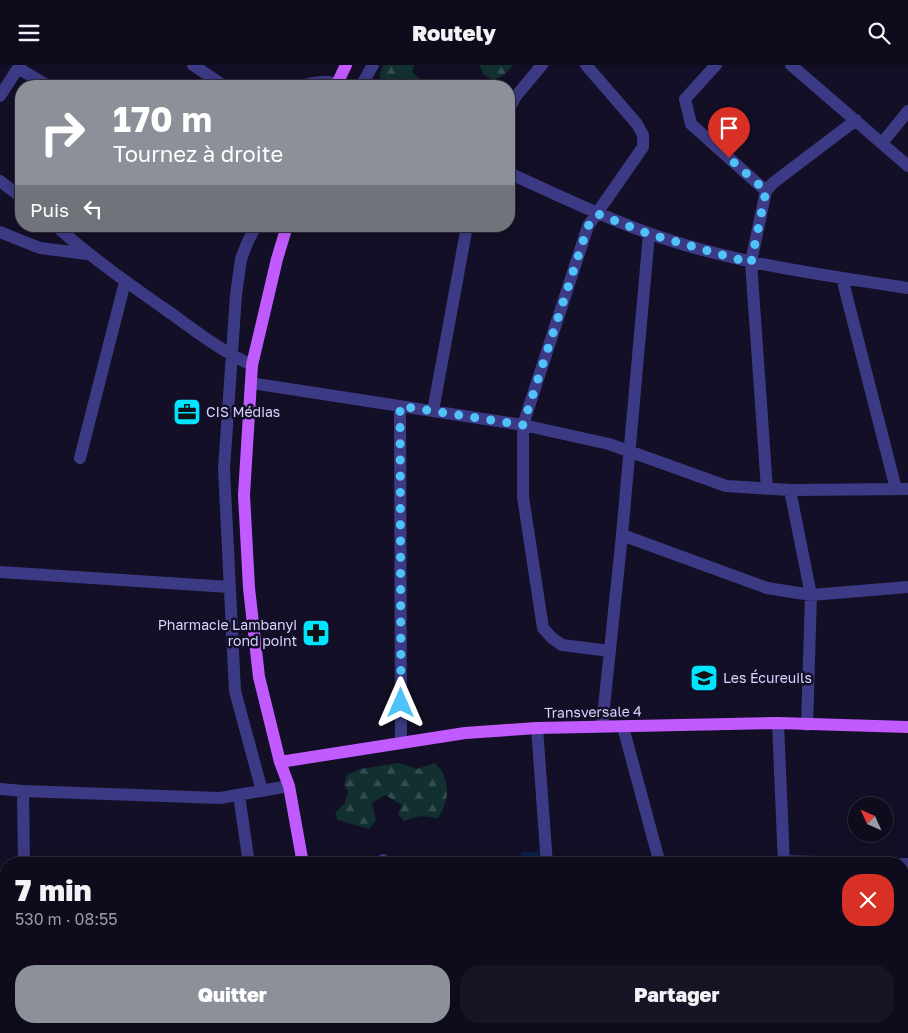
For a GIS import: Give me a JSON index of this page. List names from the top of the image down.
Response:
{
  "streets": {
    "main road": ["Transversale 4"]
  },
  "places": {
    "office": ["CIS Médias"],
    "pharmacy": ["Pharmacie Lambanyi rond point"],
    "school or university": ["Les Écureuils"]
  },
  "north": "top left",
  "page": {
    "header": "Routely",
    "turn": ["170 m", "Tournez à droite"],
    "then": "Puis",
    "heading": ["7 min", "530 m · 08:55"],
    "buttons": ["Quitter", "Partager"]
  }
}
